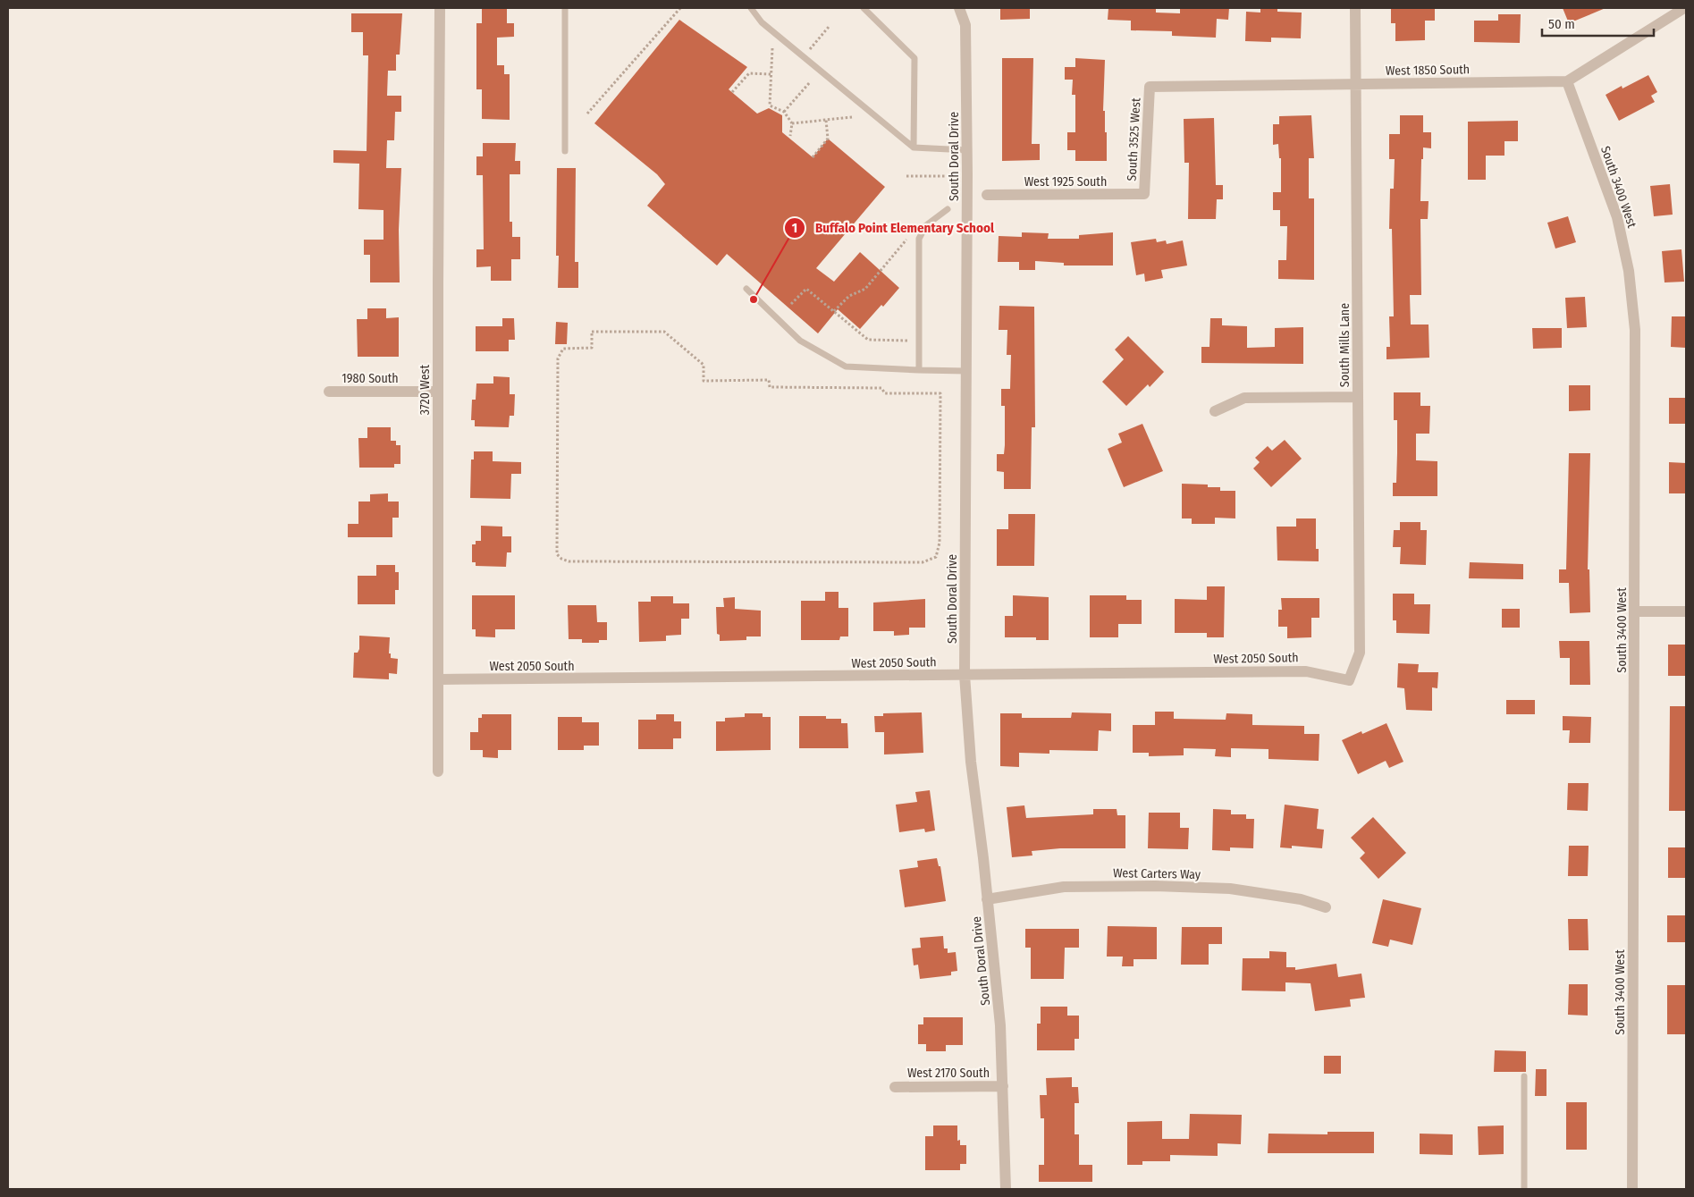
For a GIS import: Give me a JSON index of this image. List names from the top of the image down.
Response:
{
  "streets": {
    "street": [
      "West 1850 South",
      "South 3525 West",
      "South Doral Drive",
      "West 1925 South",
      "South 3400 West",
      "South Mills Lane",
      "1980 South",
      "3720 West",
      "West 2050 South",
      "West Carters Way",
      "West 2170 South"
    ]
  },
  "crossings": [
    ["West 1850 South", "South 3525 West"],
    ["West 1850 South", "South 3400 West"],
    ["West 1850 South", "South Mills Lane"],
    ["South 3525 West", "West 1925 South"],
    ["South Doral Drive", "West 2050 South"],
    ["South Doral Drive", "West Carters Way"],
    ["South Doral Drive", "West 2170 South"],
    ["South Mills Lane", "West 2050 South"],
    ["1980 South", "3720 West"],
    ["3720 West", "West 2050 South"]
  ],
  "places": ["Buffalo Point Elementary School"],
  "scale_bar": "50 m"
}
